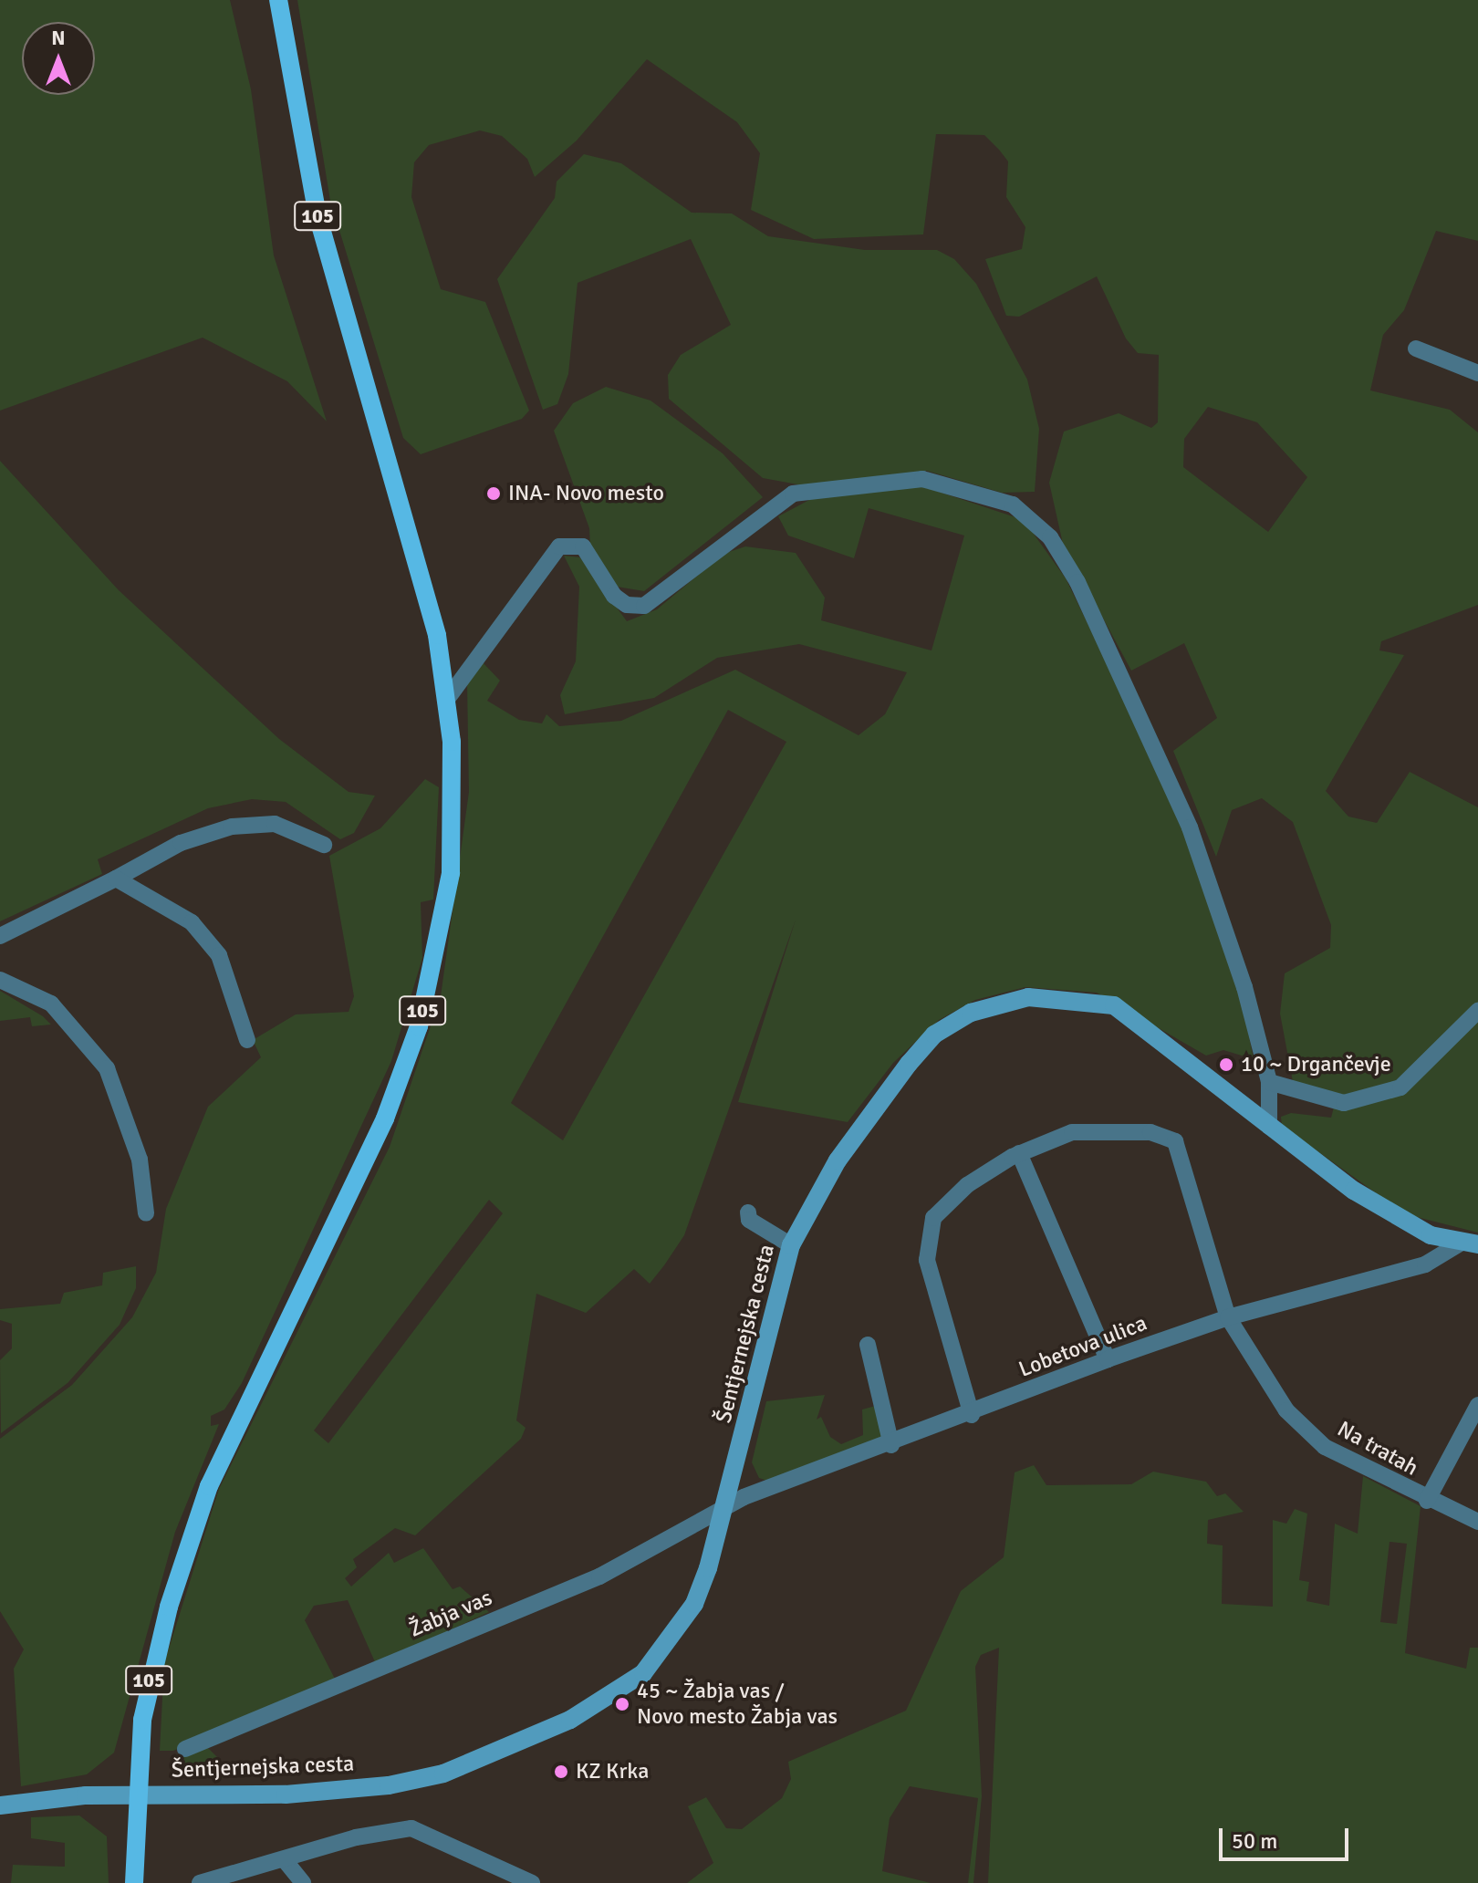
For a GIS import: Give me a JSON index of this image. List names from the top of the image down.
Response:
{
  "streets": {
    "main road": ["105", "Šentjernejska cesta"],
    "street": ["Lobetova ulica", "Na tratah", "Žabja vas"]
  },
  "crossings": [
    ["105", "Šentjernejska cesta"],
    ["Šentjernejska cesta", "Lobetova ulica"],
    ["Šentjernejska cesta", "Žabja vas"],
    ["Lobetova ulica", "Na tratah"],
    ["Lobetova ulica", "Žabja vas"]
  ],
  "places": [
    "INA- Novo mesto",
    "10 ~ Drgančevje",
    "45 ~ Žabja vas / Novo mesto Žabja vas",
    "KZ Krka"
  ],
  "scale_bar": "50 m",
  "north": "top"
}
